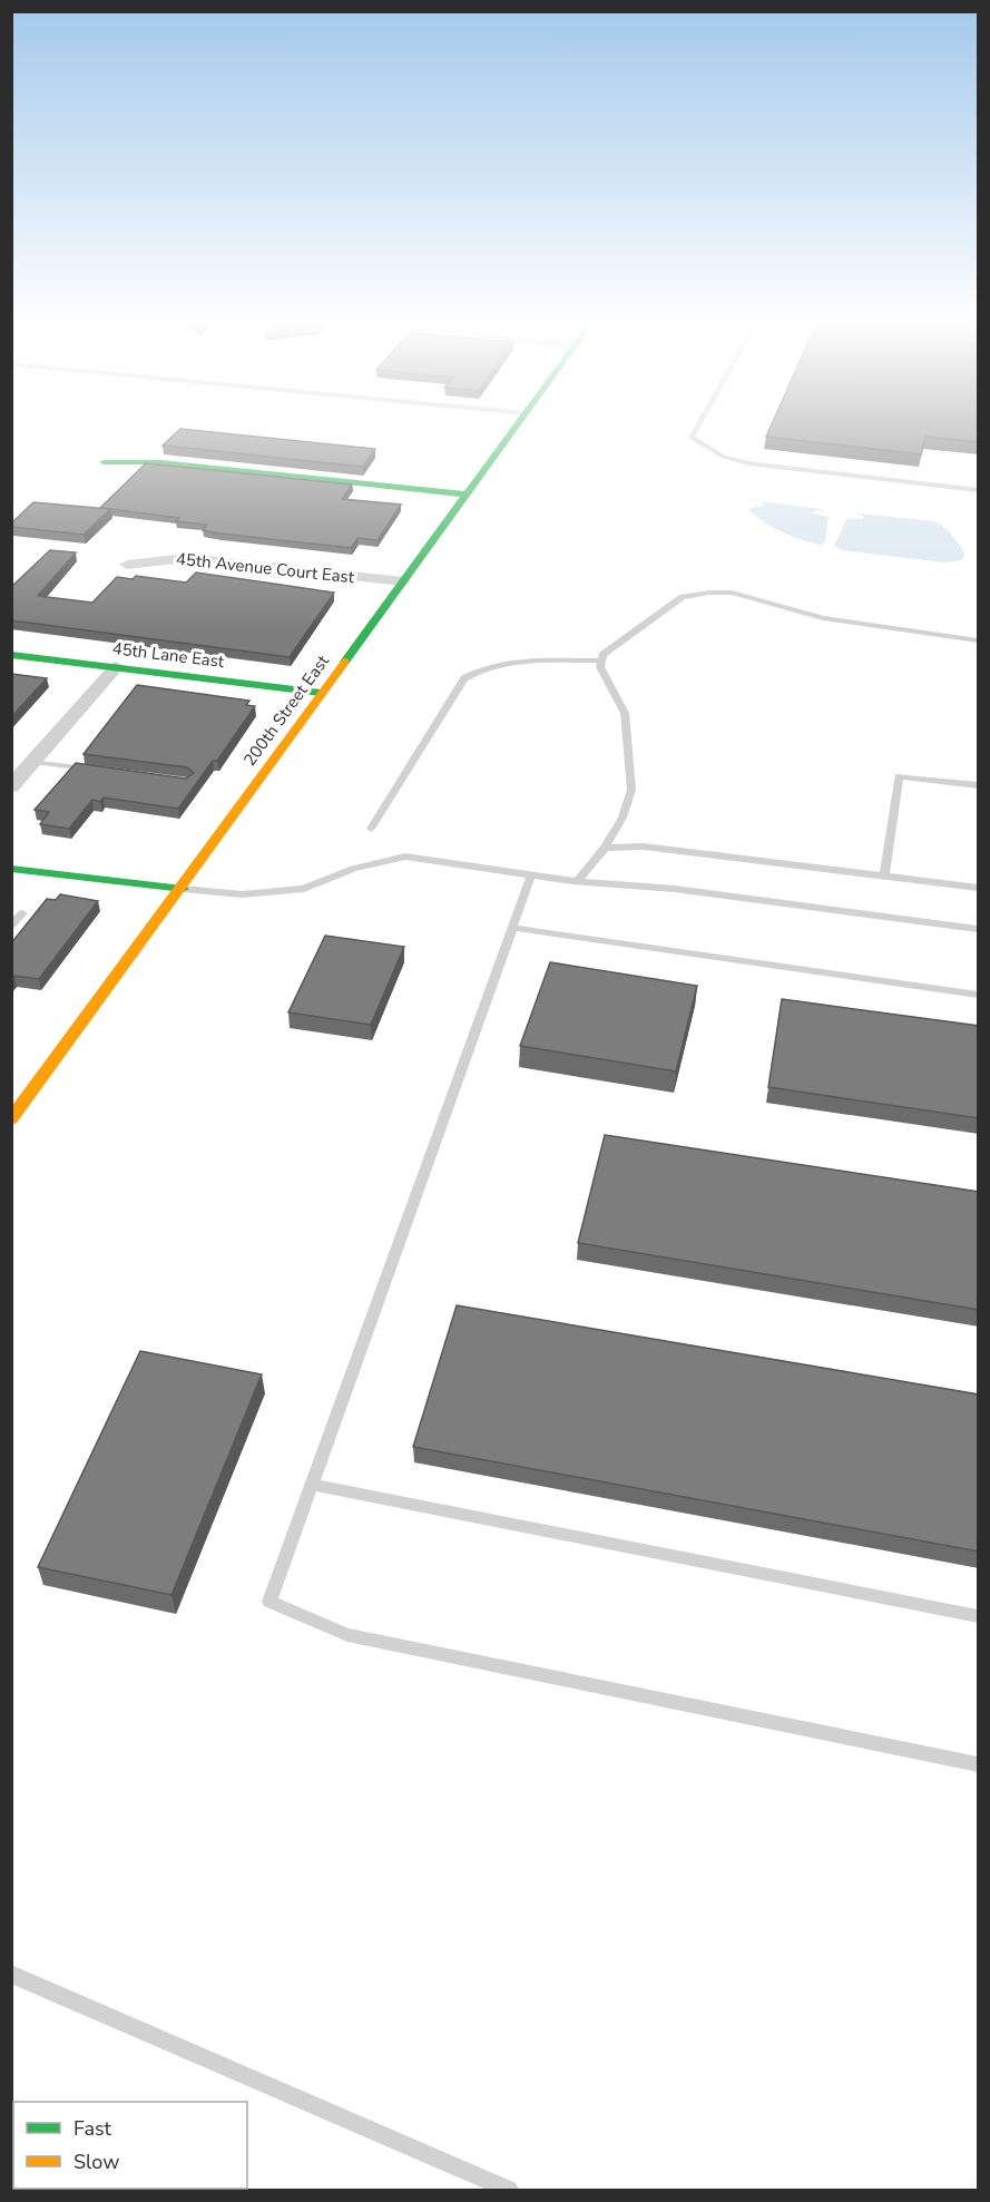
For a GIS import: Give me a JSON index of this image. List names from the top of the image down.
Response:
{
  "streets": {
    "street": ["45th Avenue Court East", "45th Lane East", "200th Street East"]
  },
  "crossings": [
    ["45th Avenue Court East", "200th Street East"],
    ["45th Lane East", "200th Street East"]
  ],
  "legend": ["Fast", "Slow"]
}
